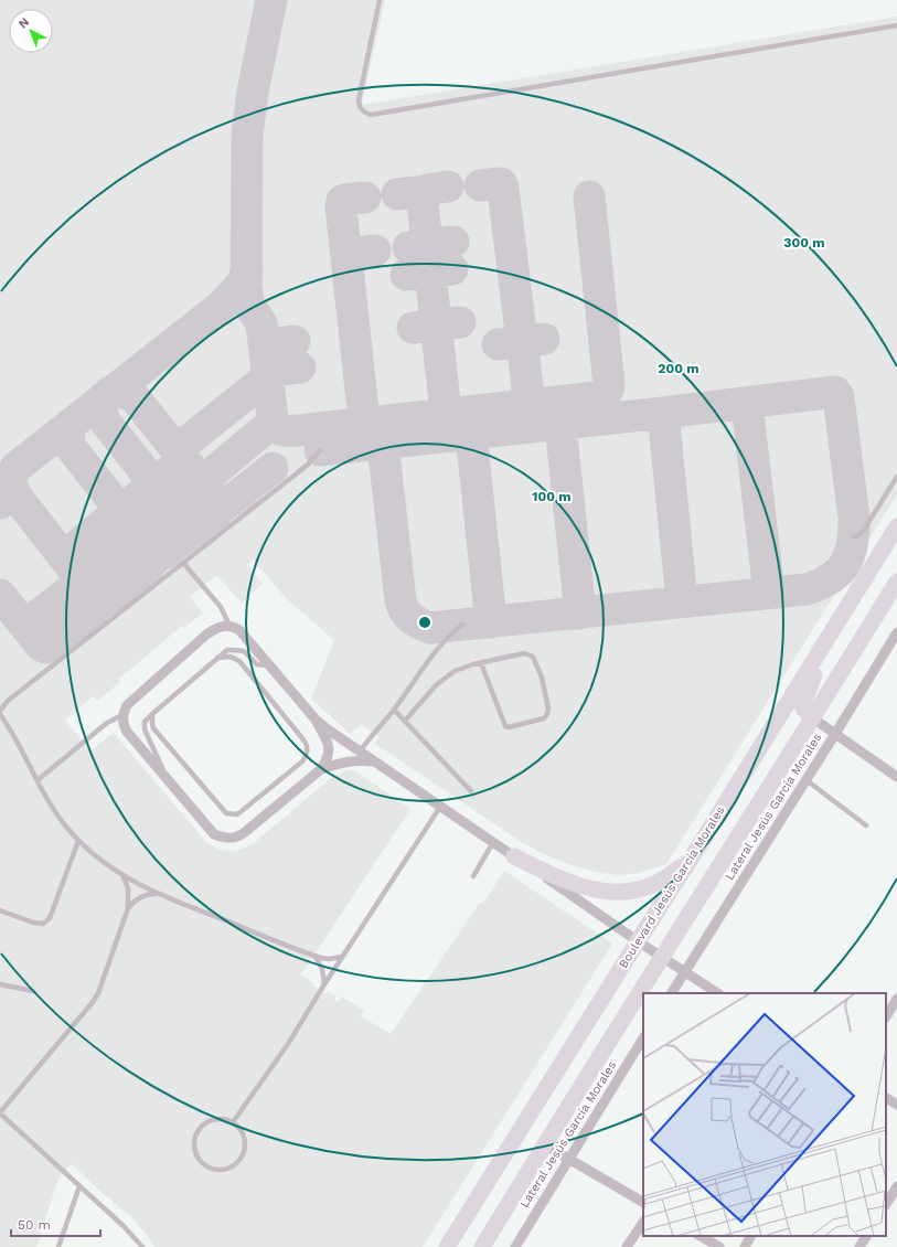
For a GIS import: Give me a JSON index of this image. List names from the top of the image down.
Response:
{
  "streets": {
    "main road": ["Boulevard Jesús García Morales"],
    "street": ["Lateral Jesús García Morales"]
  },
  "scale_bar": "50 m",
  "north": "top left",
  "rings": ["300 m", "200 m", "100 m"]
}
